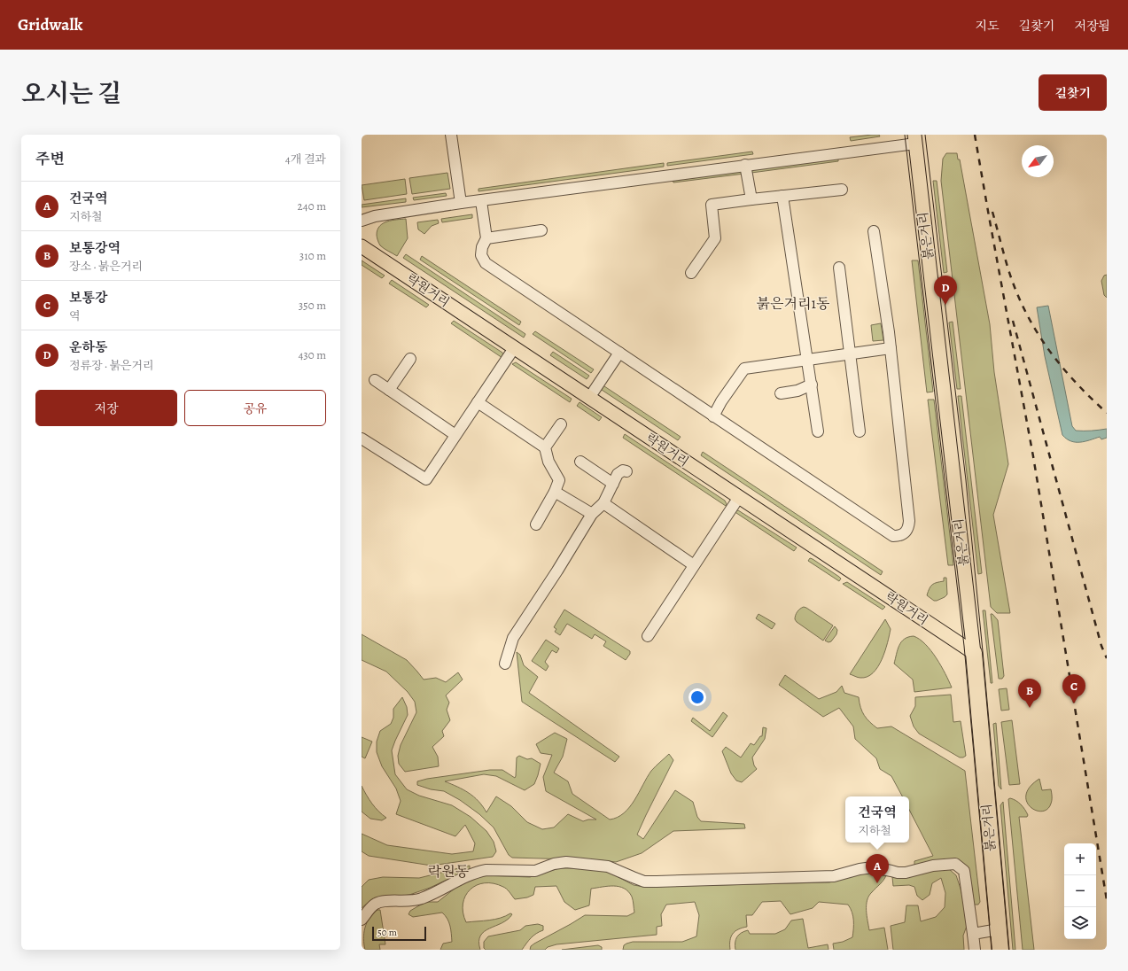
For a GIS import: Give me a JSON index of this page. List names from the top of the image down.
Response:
{
  "streets": {
    "highway": ["붉은거리"],
    "main road": ["락원거리"]
  },
  "crossings": [
    ["붉은거리", "락원거리"]
  ],
  "districts": ["붉은거리1동", "락원동"],
  "scale_bar": "50 m",
  "north": "bottom left",
  "page": {
    "header": "Gridwalk",
    "nav": ["지도", "길찾기", "저장됨"],
    "title": "오시는 길",
    "buttons": [
      "길찾기",
      ["저장", "공유"]
    ],
    "heading": ["주변", "4개 결과"],
    "list": [
      {
        "mark": "A",
        "name": "건국역",
        "note": "지하철",
        "value": "240 m"
      },
      {
        "mark": "B",
        "name": "보통강역",
        "note": "장소 · 붉은거리",
        "value": "310 m"
      },
      {
        "mark": "C",
        "name": "보통강",
        "note": "역",
        "value": "350 m"
      },
      {
        "mark": "D",
        "name": "운하동",
        "note": "정류장 · 붉은거리",
        "value": "430 m"
      }
    ],
    "pins": [
      "D",
      "C",
      "B",
      "A"
    ],
    "popup": ["건국역", "지하철"],
    "map_buttons": ["+", "−"],
    "scale": "50 m"
  }
}
